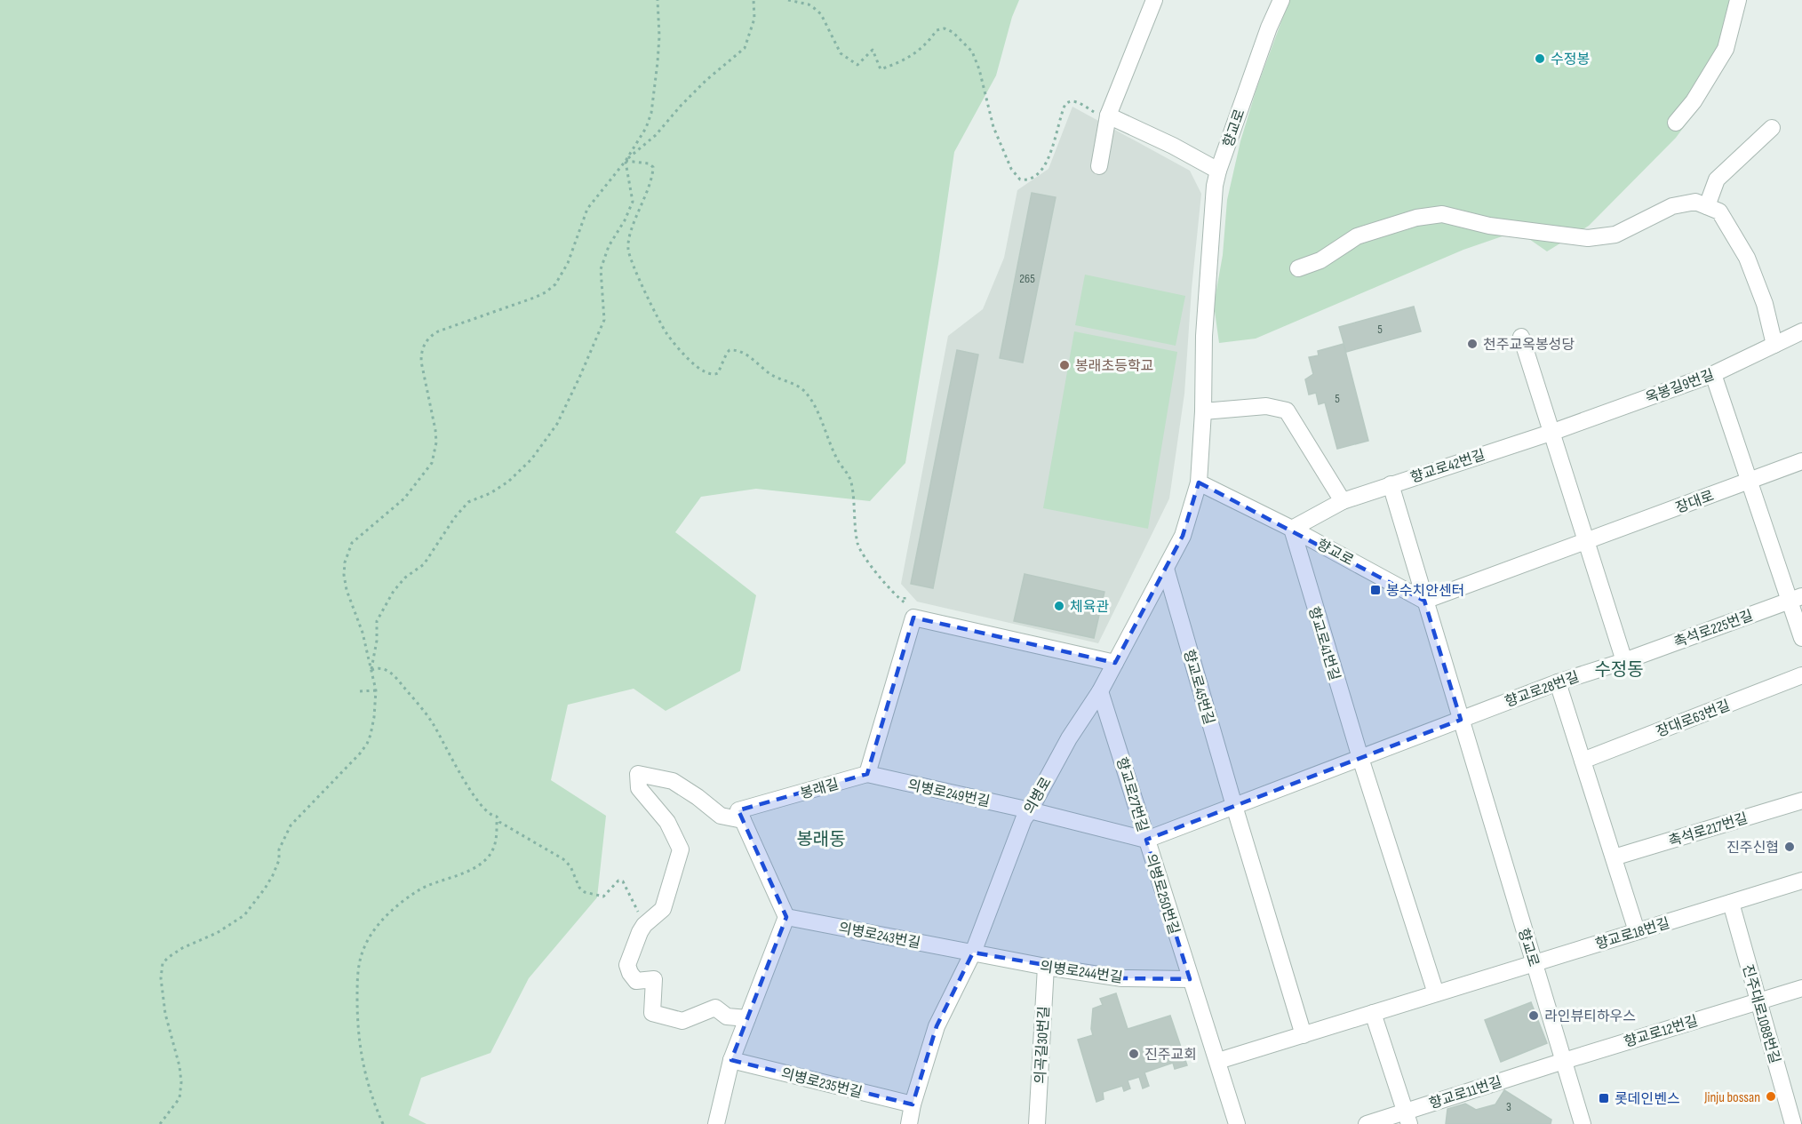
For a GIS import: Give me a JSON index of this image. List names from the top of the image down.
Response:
{
  "streets": {
    "street": [
      "향교로",
      "옥봉길9번길",
      "향교로42번길",
      "장대로",
      "촉석로225번길",
      "향교로41번길",
      "향교로45번길",
      "향교로28번길",
      "장대로63번길",
      "봉래길",
      "의병로249번길",
      "향교로27번길",
      "의병로",
      "촉석로217번길",
      "의병로250번길",
      "향교로18번길",
      "의병로243번길",
      "의병로244번길",
      "진주대로1088번길",
      "향교로12번길",
      "의곡길30번길",
      "의병로235번길",
      "향교로11번길"
    ]
  },
  "crossings": [
    ["향교로", "향교로42번길"],
    ["향교로", "장대로"],
    ["향교로", "향교로41번길"],
    ["향교로", "향교로28번길"],
    ["향교로", "향교로27번길"],
    ["향교로", "의병로"],
    ["향교로", "향교로18번길"],
    ["향교로", "향교로12번길"],
    ["향교로", "향교로11번길"],
    ["옥봉길9번길", "향교로42번길"],
    ["향교로42번길", "향교로41번길"],
    ["촉석로225번길", "향교로28번길"],
    ["향교로41번길", "향교로27번길"],
    ["향교로45번길", "향교로27번길"],
    ["향교로45번길", "의병로"],
    ["향교로28번길", "향교로27번길"],
    ["봉래길", "의병로249번길"],
    ["의병로249번길", "의병로"],
    ["의병로249번길", "의병로250번길"],
    ["향교로27번길", "의병로"],
    ["향교로27번길", "의병로250번길"],
    ["의병로", "의병로250번길"],
    ["의병로", "의병로243번길"],
    ["의병로", "의병로244번길"],
    ["의병로", "의병로235번길"],
    ["의병로250번길", "향교로18번길"],
    ["의병로250번길", "의병로244번길"],
    ["향교로18번길", "진주대로1088번길"],
    ["의병로243번길", "의병로244번길"],
    ["의병로244번길", "의곡길30번길"],
    ["진주대로1088번길", "향교로12번길"],
    ["향교로12번길", "향교로11번길"]
  ],
  "districts": ["수정동", "봉래동"],
  "places": {
    "other": [
      "수정봉",
      "천주교옥봉성당",
      "봉래초등학교",
      "체육관",
      "진주신협",
      "라인뷰티하우스",
      "진주교회",
      "Jinju bossan"
    ],
    "transit": ["봉수치안센터", "롯데인벤스"]
  },
  "house_numbers": [
    "265",
    "5",
    "5",
    "3"
  ]
}
